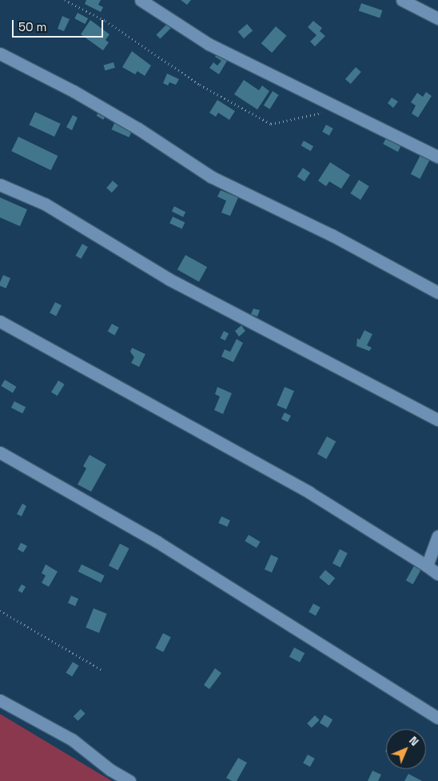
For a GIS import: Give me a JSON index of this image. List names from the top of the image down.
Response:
{
  "scale_bar": "50 m",
  "north": "top right"
}
